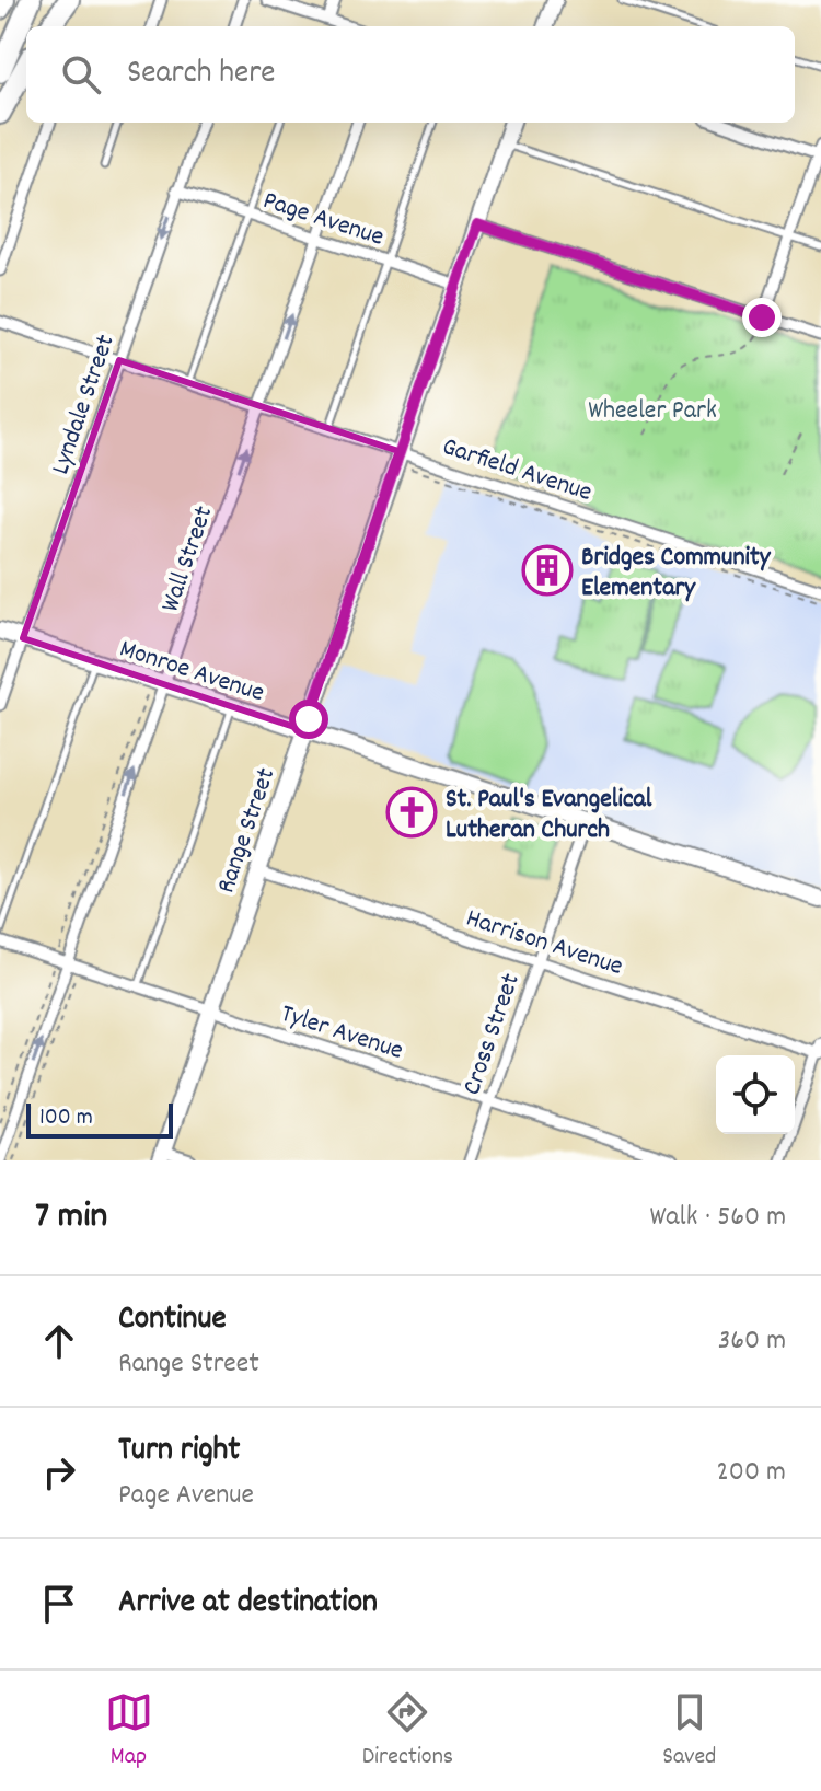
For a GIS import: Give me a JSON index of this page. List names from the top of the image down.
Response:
{
  "streets": {
    "street": [
      "Page Avenue",
      "Lyndale Street",
      "Garfield Avenue",
      "Wall Street",
      "Monroe Avenue",
      "Range Street",
      "Harrison Avenue",
      "Tyler Avenue",
      "Cross Street"
    ]
  },
  "crossings": [
    ["Page Avenue", "Lyndale Street"],
    ["Page Avenue", "Wall Street"],
    ["Page Avenue", "Range Street"],
    ["Lyndale Street", "Garfield Avenue"],
    ["Lyndale Street", "Monroe Avenue"],
    ["Garfield Avenue", "Wall Street"],
    ["Garfield Avenue", "Range Street"],
    ["Wall Street", "Monroe Avenue"],
    ["Wall Street", "Tyler Avenue"],
    ["Monroe Avenue", "Range Street"],
    ["Monroe Avenue", "Cross Street"],
    ["Range Street", "Harrison Avenue"],
    ["Range Street", "Tyler Avenue"],
    ["Harrison Avenue", "Cross Street"],
    ["Tyler Avenue", "Cross Street"]
  ],
  "one_way": ["Lyndale Street", "Wall Street"],
  "parks": ["Wheeler Park"],
  "places": {
    "building": ["Bridges Community Elementary"],
    "church": ["St. Paul's Evangelical Lutheran Church"]
  },
  "scale_bar": "100 m",
  "page": {
    "search": "Search here",
    "scale": "100 m",
    "heading": ["7 min", "Walk · 560 m"],
    "list": [
      ["Continue", "Range Street", "360 m"],
      ["Turn right", "Page Avenue", "200 m"],
      "Arrive at destination"
    ],
    "nav": ["Map", "Directions", "Saved"]
  }
}
